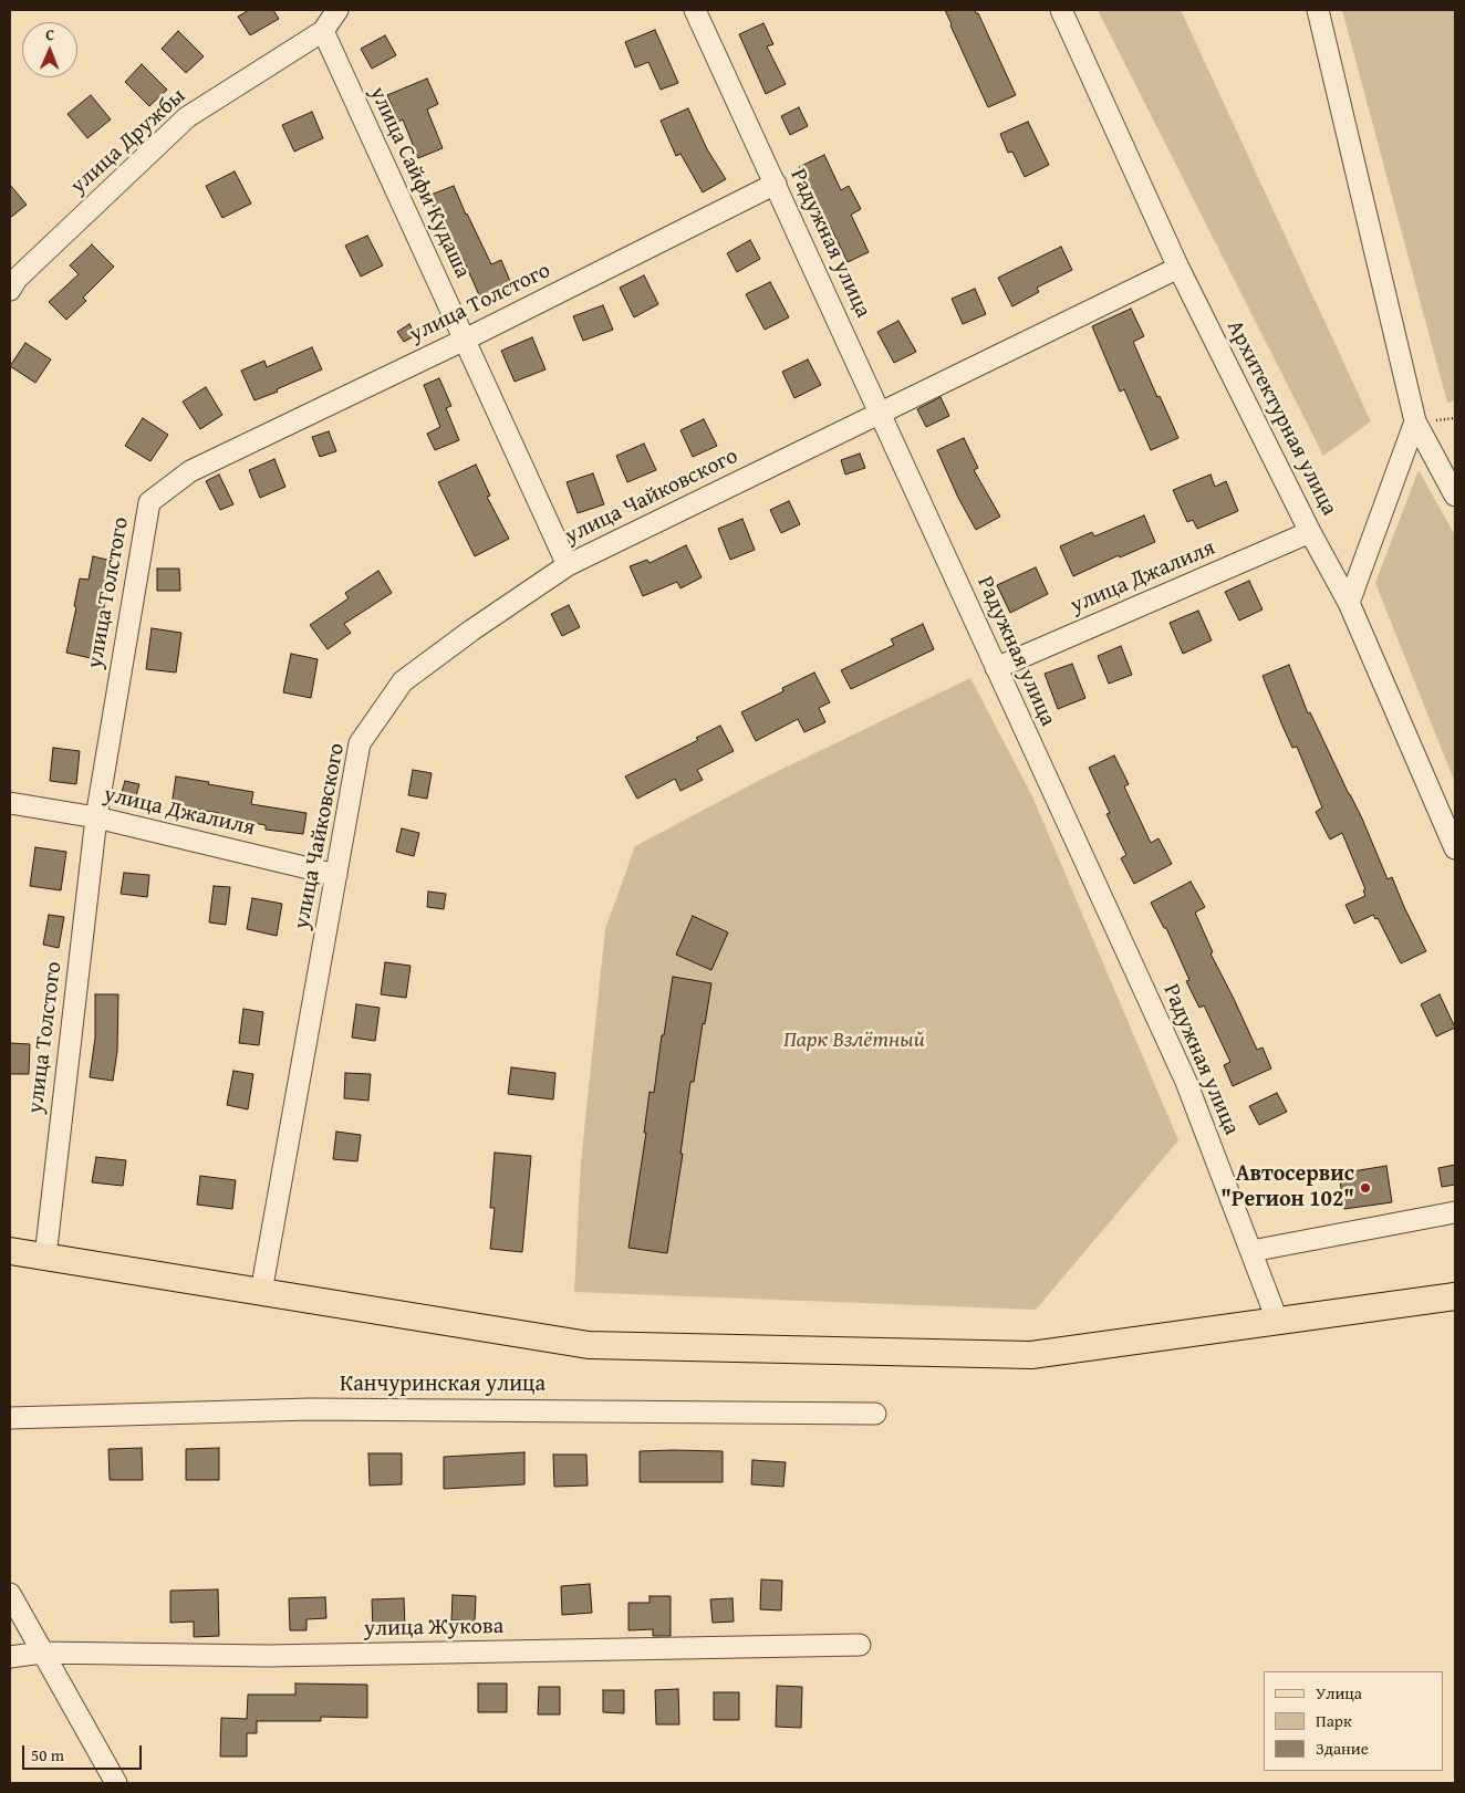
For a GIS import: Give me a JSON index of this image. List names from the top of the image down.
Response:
{
  "streets": {
    "street": [
      "улица Дружбы",
      "улица Сайфи Кудаша",
      "Радужная улица",
      "улица Толстого",
      "Архитектурная улица",
      "улица Чайковского",
      "улица Джалиля",
      "Канчуринская улица",
      "улица Жукова"
    ]
  },
  "crossings": [
    ["улица Дружбы", "улица Сайфи Кудаша"],
    ["улица Сайфи Кудаша", "улица Толстого"],
    ["улица Сайфи Кудаша", "улица Чайковского"],
    ["Радужная улица", "улица Толстого"],
    ["Радужная улица", "улица Чайковского"],
    ["Радужная улица", "улица Джалиля"],
    ["улица Толстого", "улица Джалиля"],
    ["Архитектурная улица", "улица Чайковского"],
    ["Архитектурная улица", "улица Джалиля"],
    ["улица Чайковского", "улица Джалиля"]
  ],
  "parks": ["Парк Взлётный"],
  "places": ["Автосервис \"Регион 102\""],
  "legend": ["Улица", "Парк", "Здание"],
  "scale_bar": "50 m",
  "north": "top"
}
